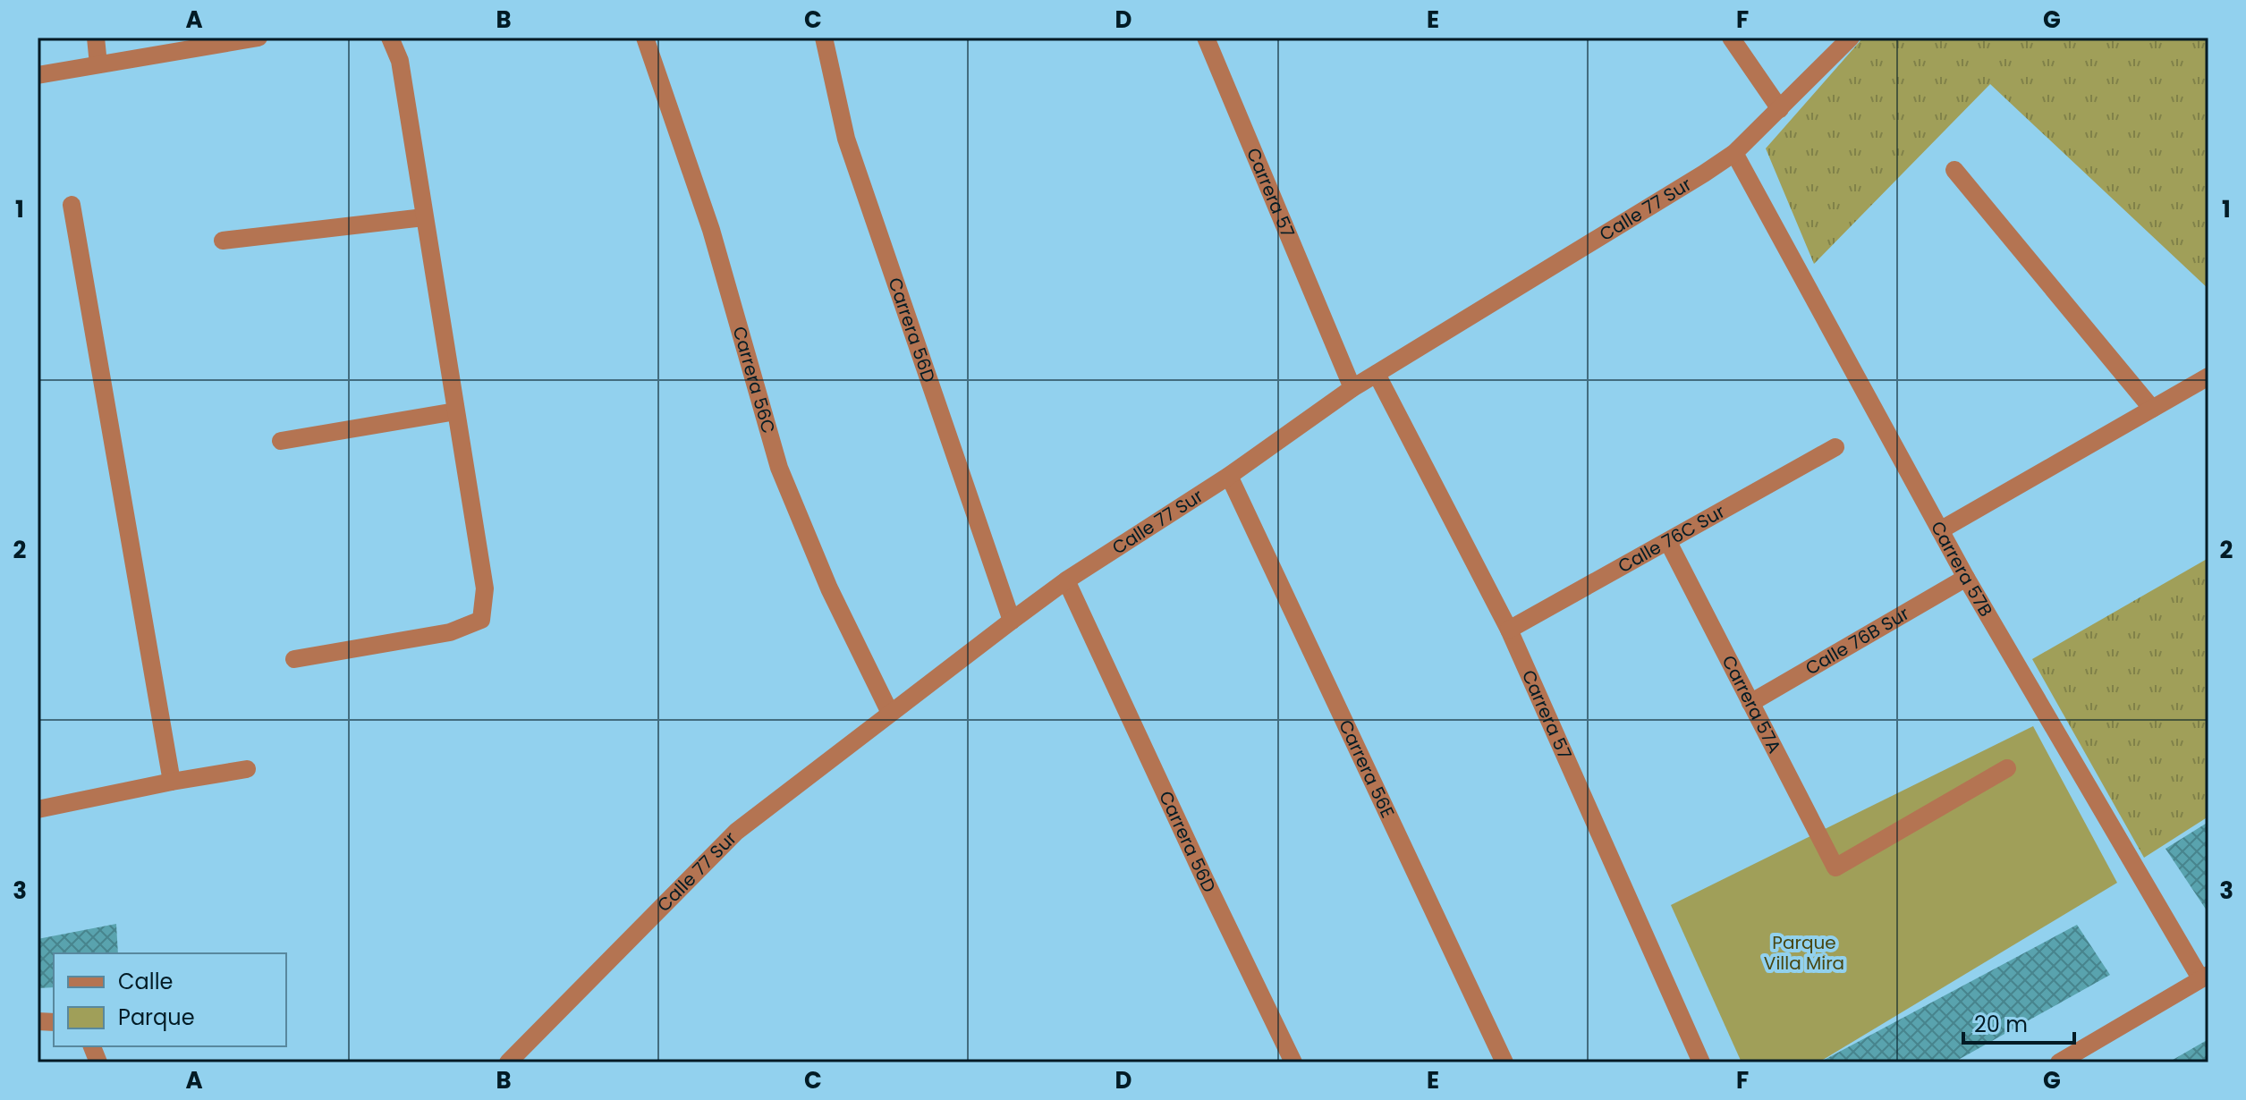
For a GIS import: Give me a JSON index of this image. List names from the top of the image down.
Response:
{
  "streets": {
    "street": [
      "Carrera 57",
      "Calle 77 Sur",
      "Carrera 56D",
      "Carrera 56C",
      "Calle 76C Sur",
      "Carrera 57B",
      "Calle 76B Sur",
      "Carrera 57A",
      "Carrera 56E"
    ]
  },
  "crossings": [
    ["Carrera 57", "Calle 77 Sur"],
    ["Carrera 57", "Calle 76C Sur"],
    ["Calle 77 Sur", "Carrera 56D"],
    ["Calle 77 Sur", "Carrera 56C"],
    ["Calle 77 Sur", "Carrera 57B"],
    ["Calle 77 Sur", "Carrera 56E"],
    ["Calle 76C Sur", "Carrera 57A"],
    ["Carrera 57B", "Calle 76B Sur"],
    ["Calle 76B Sur", "Carrera 57A"]
  ],
  "parks": ["Parque Villa Mira"],
  "legend": ["Calle", "Parque"],
  "scale_bar": "20 m",
  "grid": {
    "columns": [
      "A",
      "B",
      "C",
      "D",
      "E",
      "F",
      "G"
    ],
    "rows": ["1", "2", "3"]
  }
}
